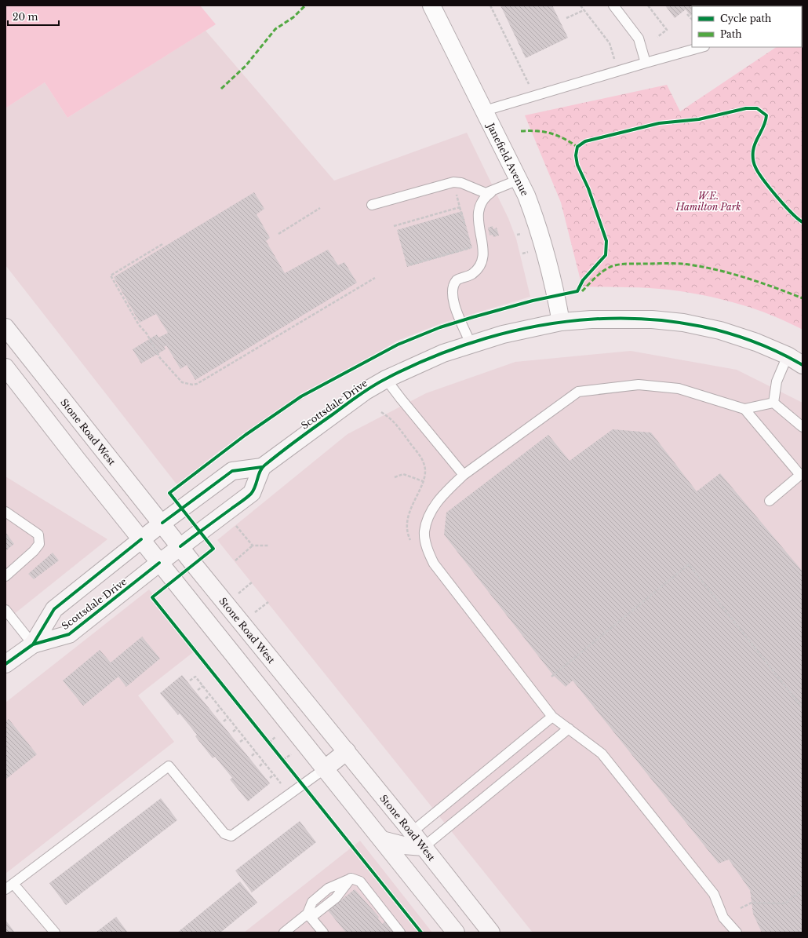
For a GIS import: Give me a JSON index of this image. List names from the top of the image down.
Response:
{
  "streets": {
    "main road": ["Scottsdale Drive", "Stone Road West"],
    "street": ["Janefield Avenue"]
  },
  "crossings": [
    ["Janefield Avenue", "Scottsdale Drive"],
    ["Scottsdale Drive", "Stone Road West"]
  ],
  "parks": ["W.E. Hamilton Park"],
  "legend": ["Cycle path", "Path"],
  "scale_bar": "20 m"
}
